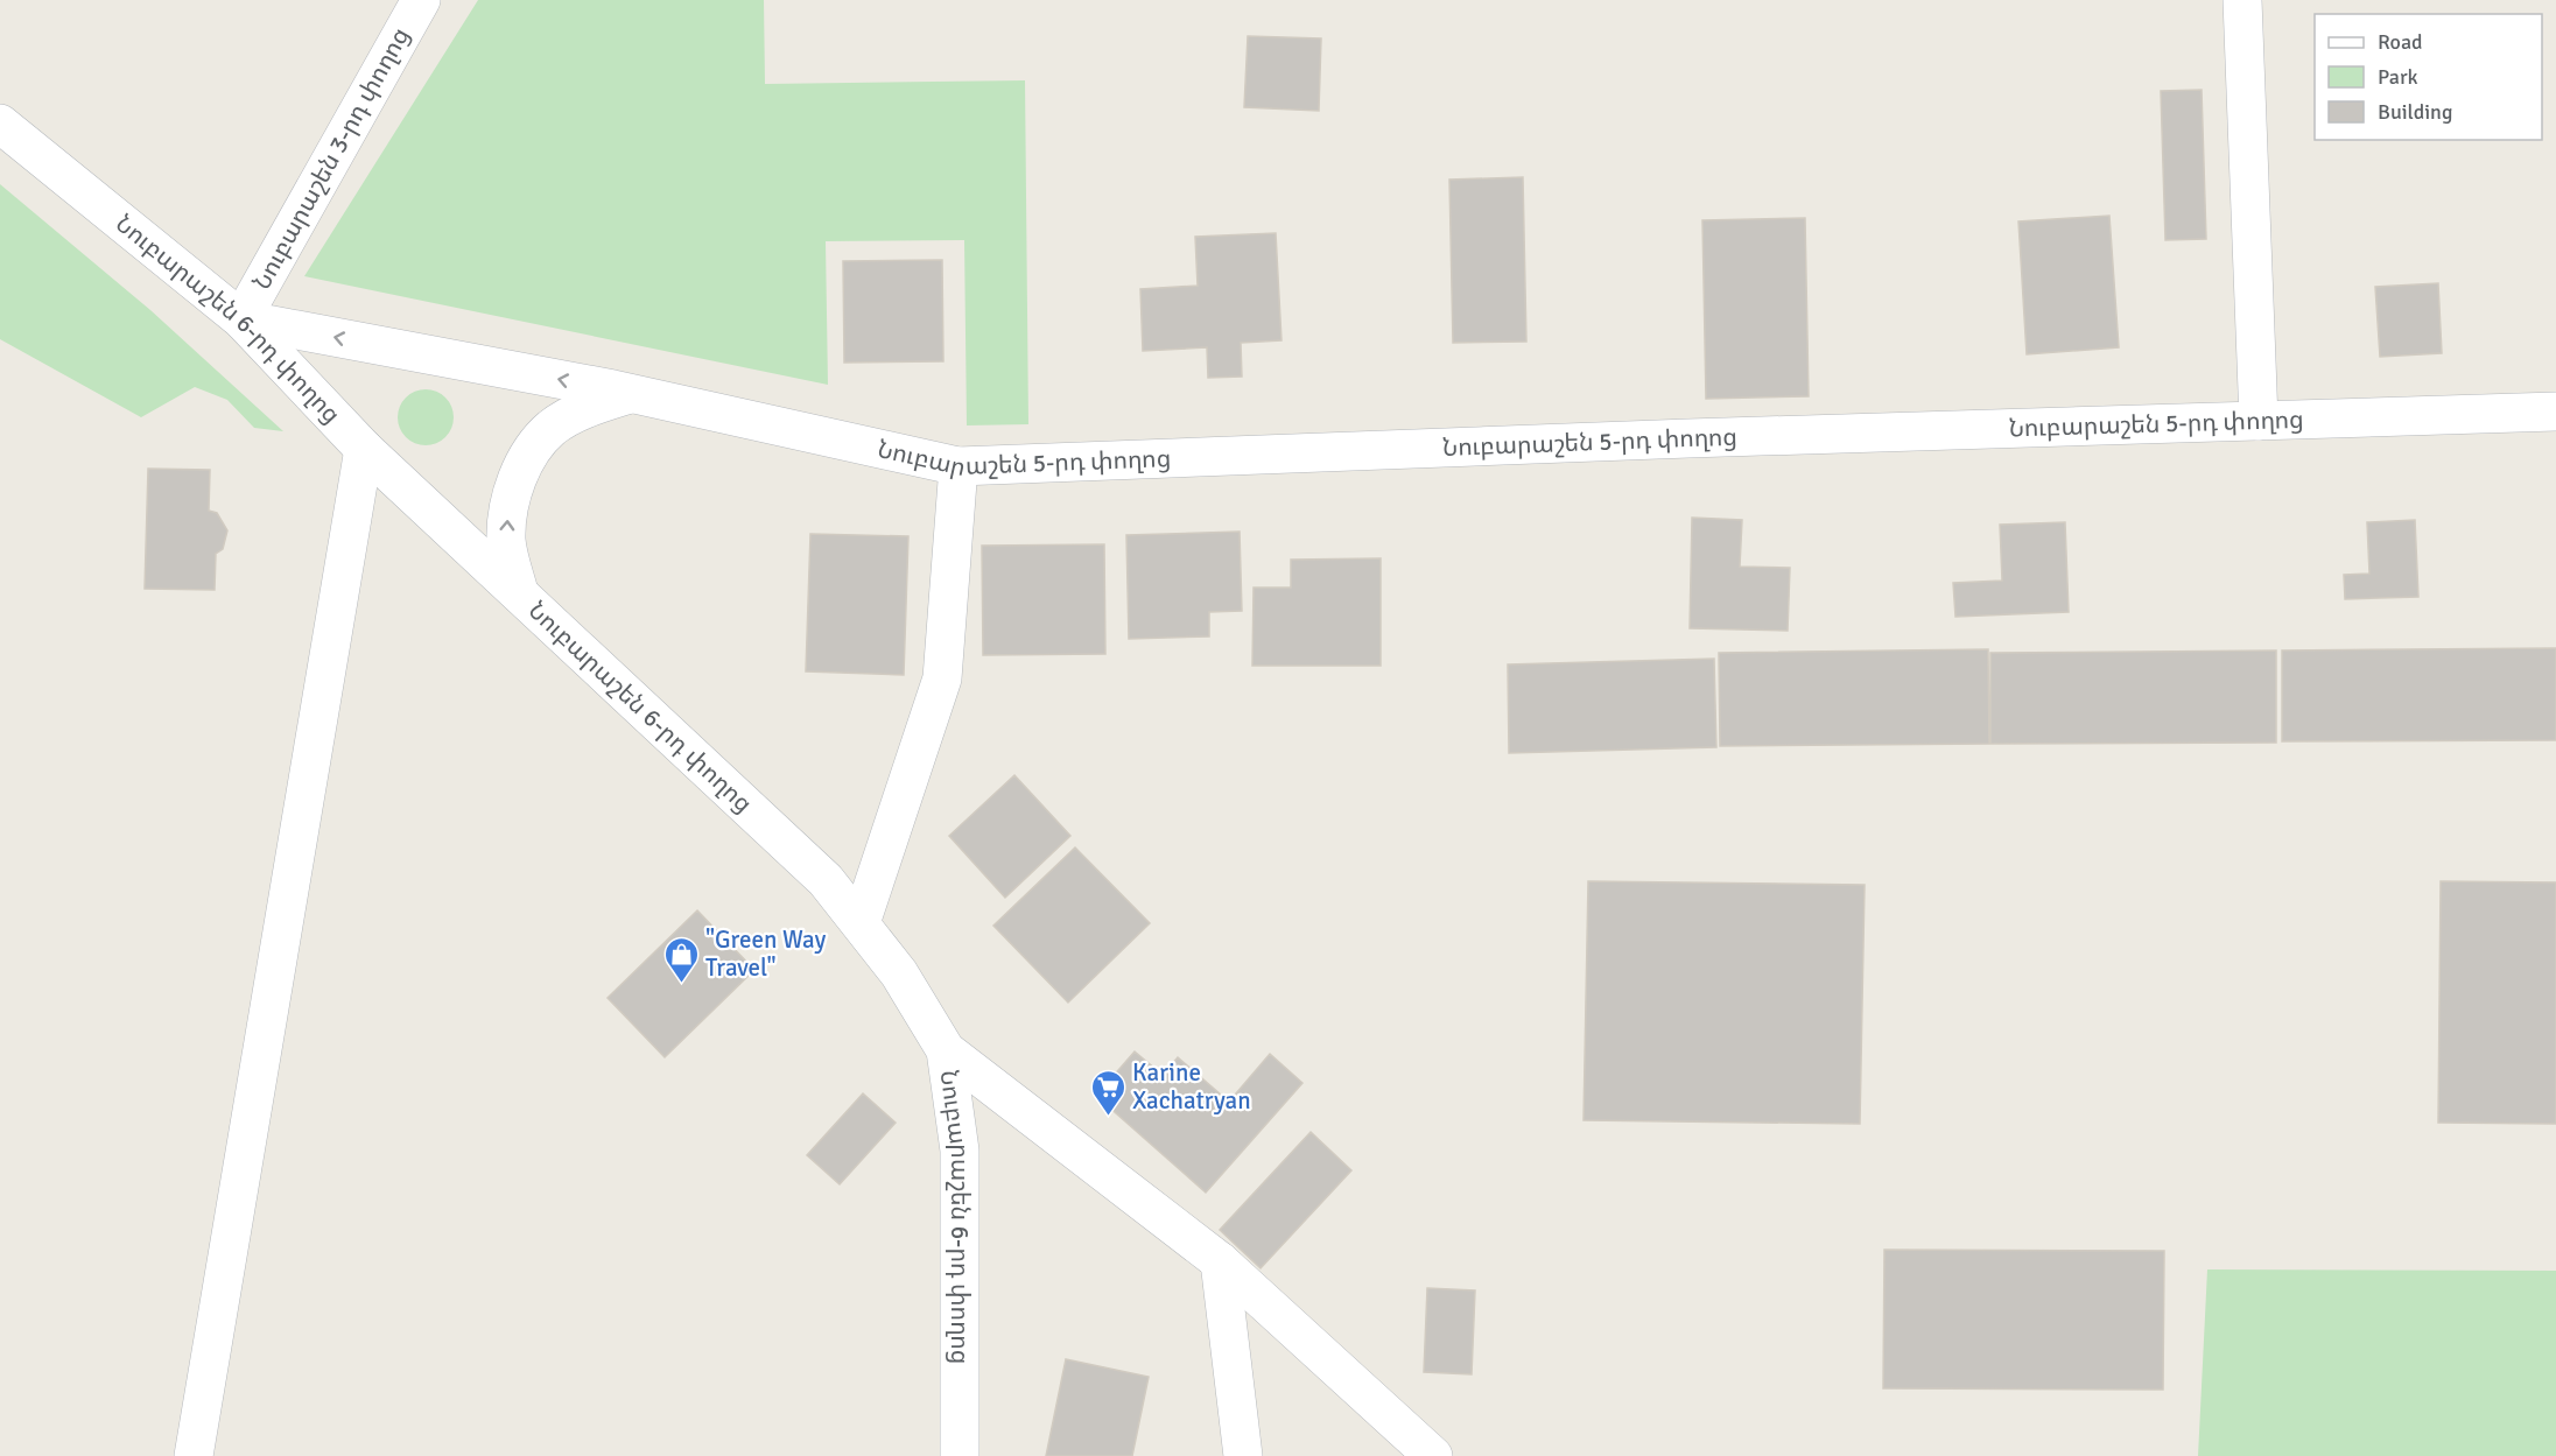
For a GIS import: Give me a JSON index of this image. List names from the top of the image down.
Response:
{
  "streets": {
    "street": ["Նուբարաշեն 3-րդ փողոց", "Նուբարաշեն 6-րդ փողոց", "Նուբարաշեն 5-րդ փողոց"]
  },
  "crossings": [
    ["Նուբարաշեն 3-րդ փողոց", "Նուբարաշեն 6-րդ փողոց"],
    ["Նուբարաշեն 3-րդ փողոց", "Նուբարաշեն 5-րդ փողոց"],
    ["Նուբարաշեն 6-րդ փողոց", "Նուբարաշեն 5-րդ փողոց"]
  ],
  "places": {
    "shop": ["\"Green Way Travel\""],
    "supermarket": ["Karine Xachatryan"]
  },
  "legend": ["Road", "Park", "Building"]
}
